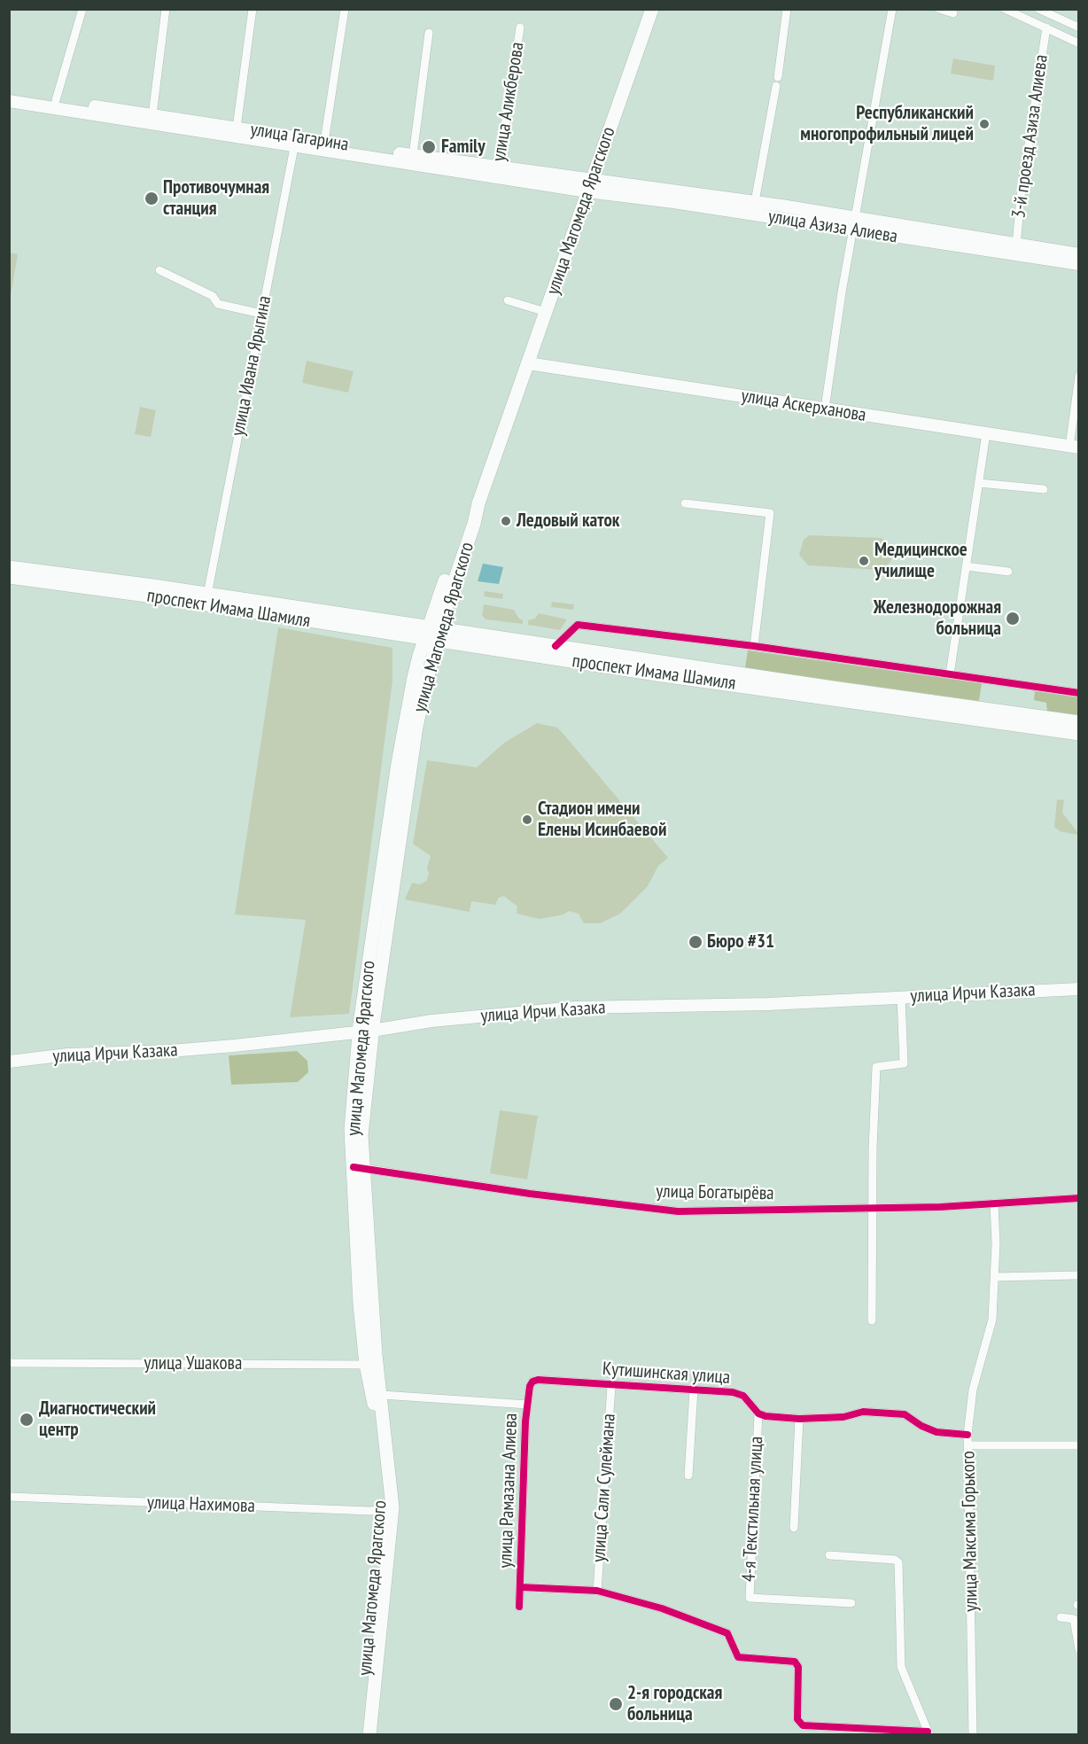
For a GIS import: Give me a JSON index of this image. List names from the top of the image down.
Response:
{
  "streets": {
    "main road": [
      "улица Гагарина",
      "улица Магомеда Ярагского",
      "улица Азиза Алиева",
      "улица Аскерханова",
      "проспект Имама Шамиля",
      "улица Ирчи Казака"
    ],
    "street": [
      "улица Аликберова",
      "3-й проезд Азиза Алиева",
      "улица Ивана Ярыгина",
      "улица Богатырёва",
      "улица Ушакова",
      "Кутишинская улица",
      "улица Сали Сулеймана",
      "улица Рамазана Алиева",
      "улица Нахимова",
      "4-я Текстильная улица",
      "улица Максима Горького"
    ]
  },
  "crossings": [
    ["улица Аликберова", "улица Гагарина"],
    ["3-й проезд Азиза Алиева", "улица Азиза Алиева"],
    ["улица Гагарина", "улица Магомеда Ярагского"],
    ["улица Гагарина", "улица Азиза Алиева"],
    ["улица Гагарина", "улица Ивана Ярыгина"],
    ["улица Магомеда Ярагского", "улица Азиза Алиева"],
    ["улица Магомеда Ярагского", "улица Аскерханова"],
    ["улица Магомеда Ярагского", "проспект Имама Шамиля"],
    ["улица Магомеда Ярагского", "улица Ирчи Казака"],
    ["улица Магомеда Ярагского", "улица Богатырёва"],
    ["улица Магомеда Ярагского", "улица Ушакова"],
    ["улица Магомеда Ярагского", "улица Нахимова"],
    ["улица Ивана Ярыгина", "проспект Имама Шамиля"],
    ["улица Богатырёва", "улица Максима Горького"],
    ["Кутишинская улица", "улица Сали Сулеймана"],
    ["Кутишинская улица", "улица Рамазана Алиева"],
    ["Кутишинская улица", "4-я Текстильная улица"]
  ],
  "places": [
    "Республиканский многопрофильный лицей",
    "Family",
    "Противочумная станция",
    "Ледовый каток",
    "Медицинское училище",
    "Железнодорожная больница",
    "Стадион имени Елены Исинбаевой",
    "Бюро #31",
    "Диагностический центр",
    "2-я городская больница"
  ]
}
